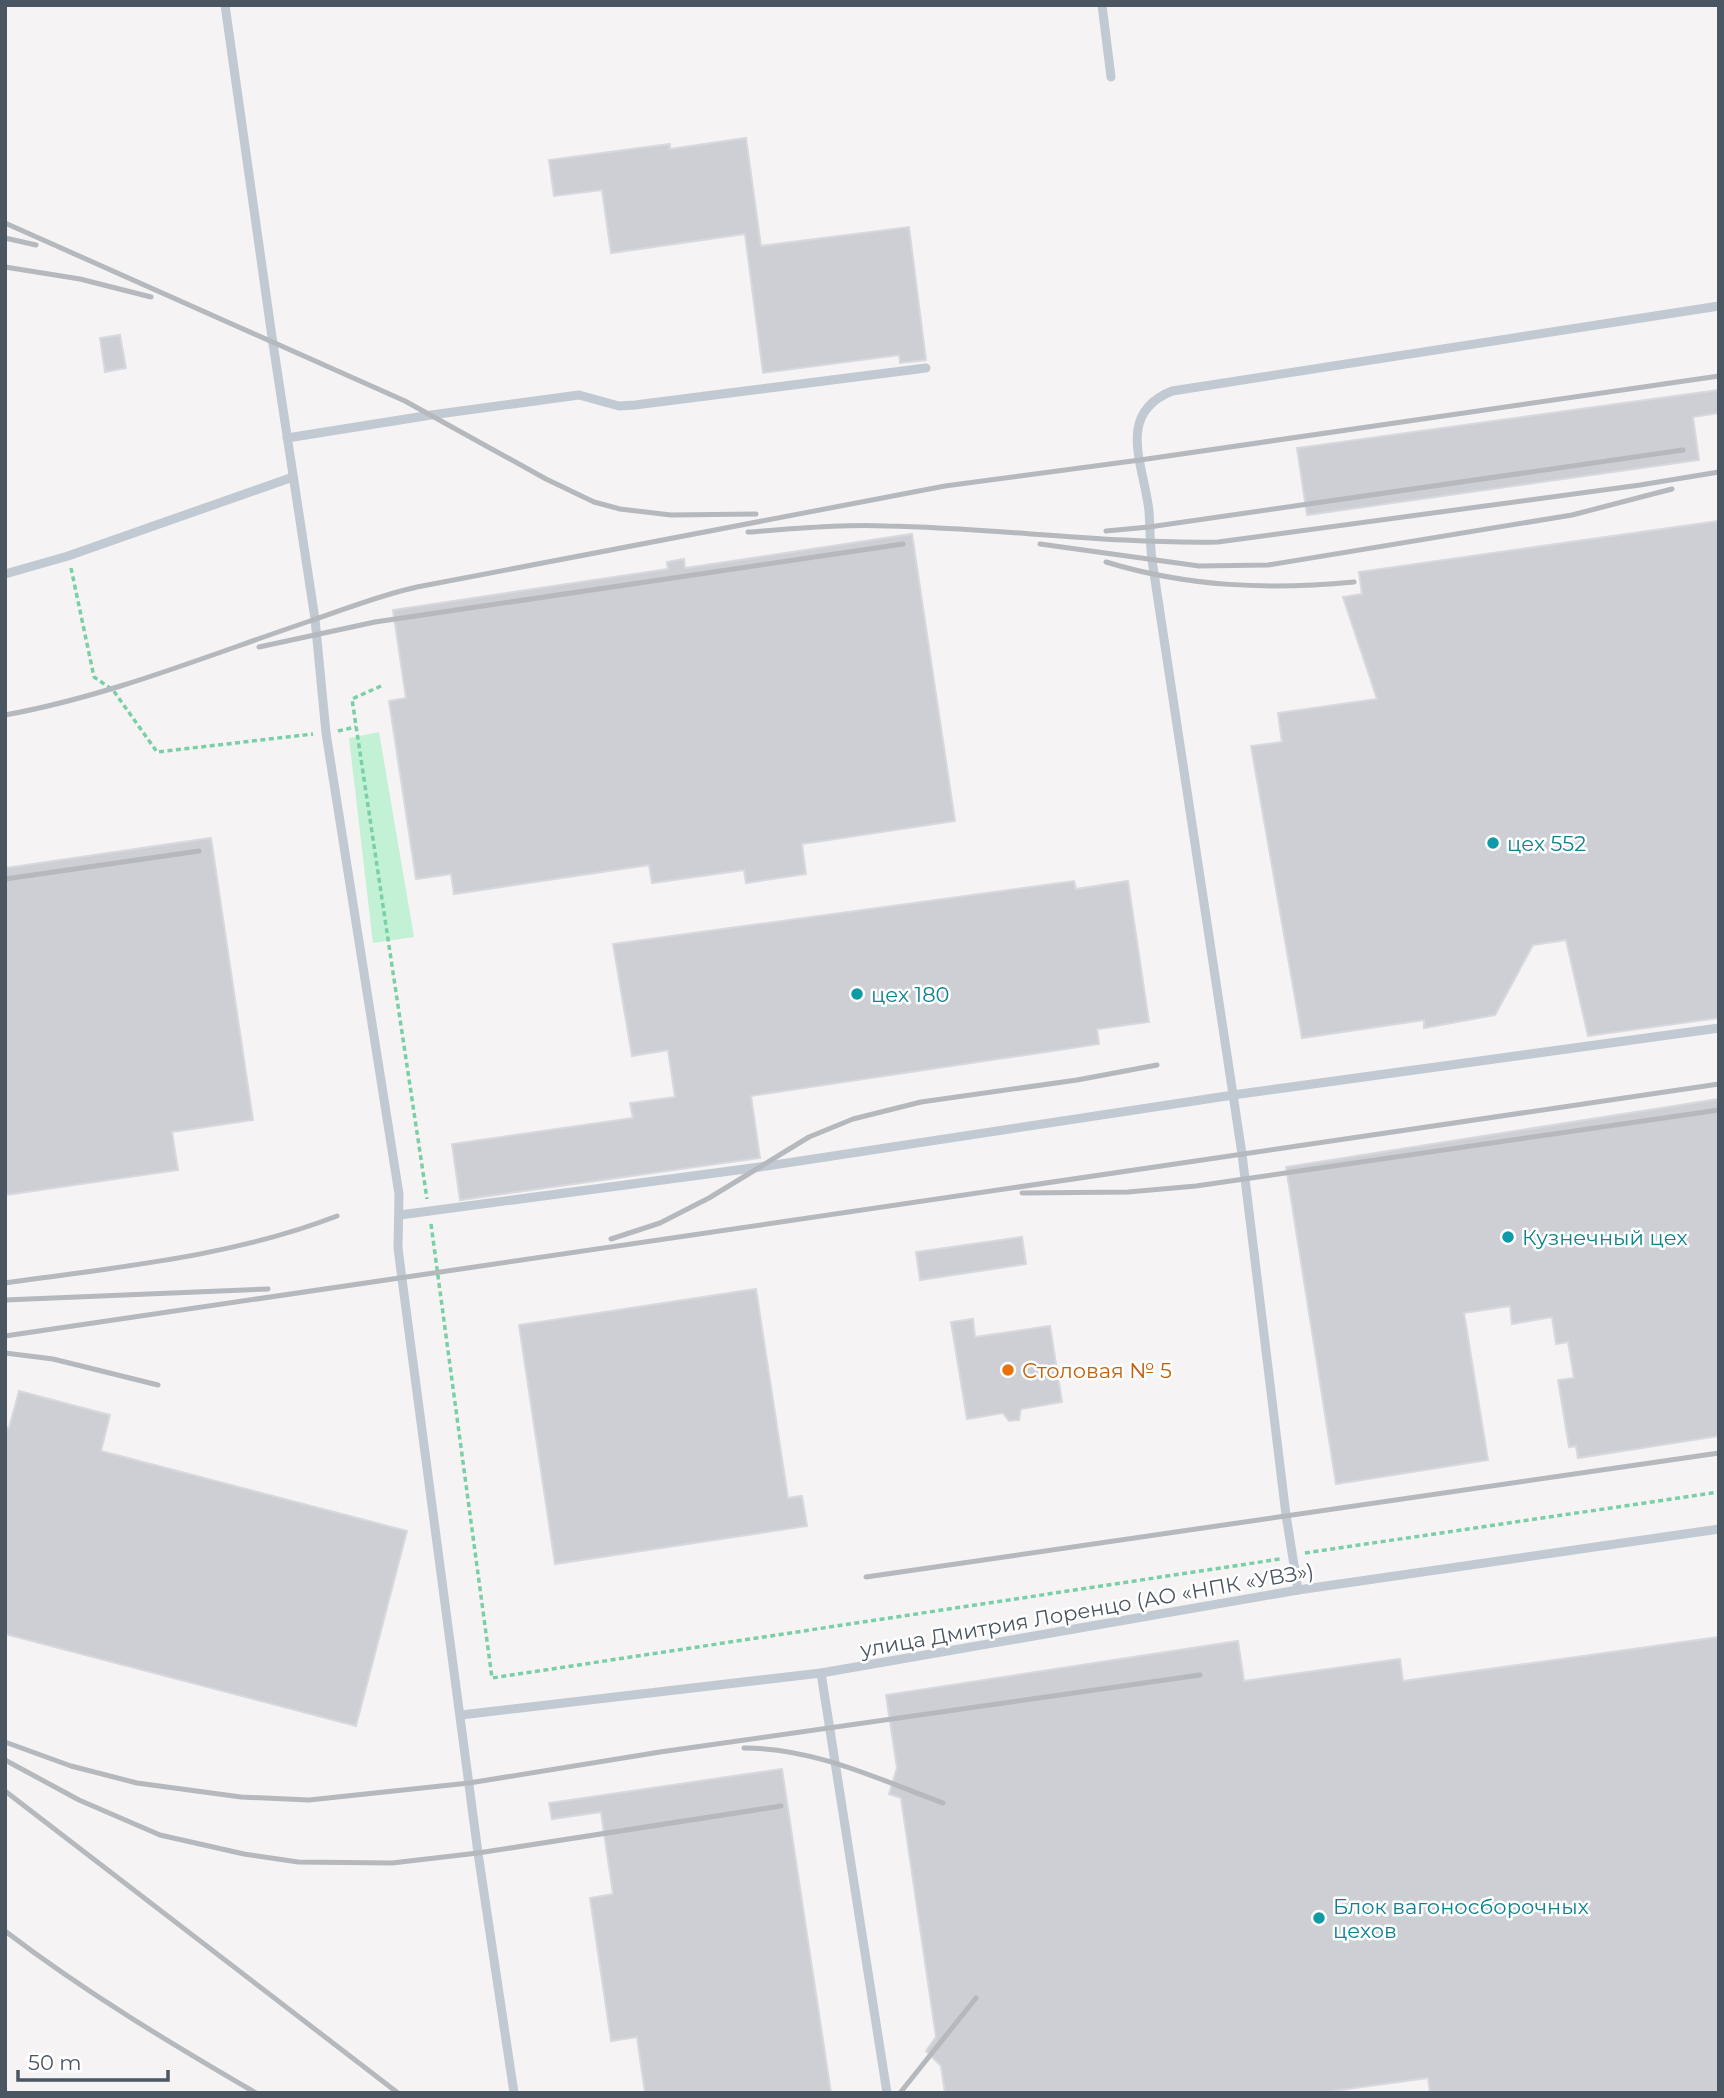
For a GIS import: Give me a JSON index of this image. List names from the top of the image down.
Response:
{
  "streets": {
    "lane": ["улица Дмитрия Лоренцо (АО «НПК «УВЗ»)"]
  },
  "places": [
    "цех 552",
    "цех 180",
    "Кузнечный цех",
    "Столовая № 5",
    "Блок вагоносборочных цехов"
  ],
  "scale_bar": "50 m"
}
